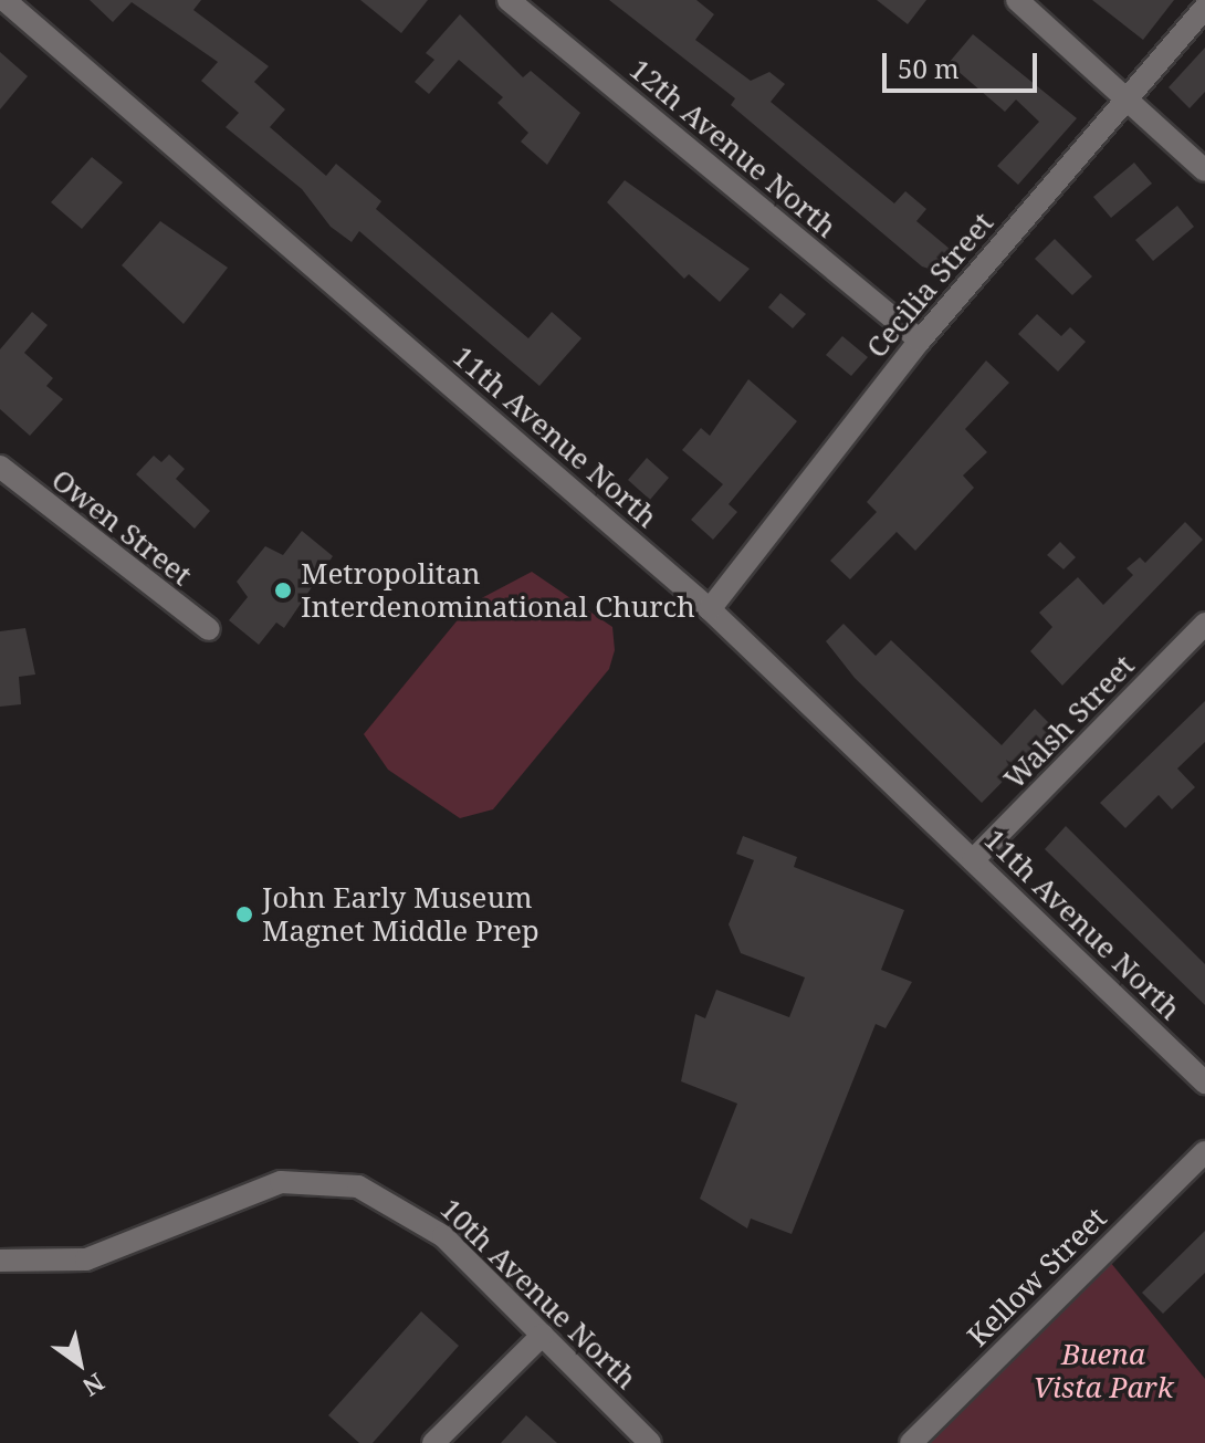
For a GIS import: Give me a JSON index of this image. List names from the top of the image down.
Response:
{
  "streets": {
    "street": [
      "12th Avenue North",
      "Cecilia Street",
      "11th Avenue North",
      "Owen Street",
      "Walsh Street",
      "Kellow Street",
      "10th Avenue North"
    ]
  },
  "crossings": [
    ["12th Avenue North", "Cecilia Street"],
    ["Cecilia Street", "11th Avenue North"],
    ["11th Avenue North", "Walsh Street"]
  ],
  "parks": ["Buena Vista Park"],
  "places": ["Metropolitan Interdenominational Church", "John Early Museum Magnet Middle Prep"],
  "scale_bar": "50 m",
  "north": "bottom right"
}
